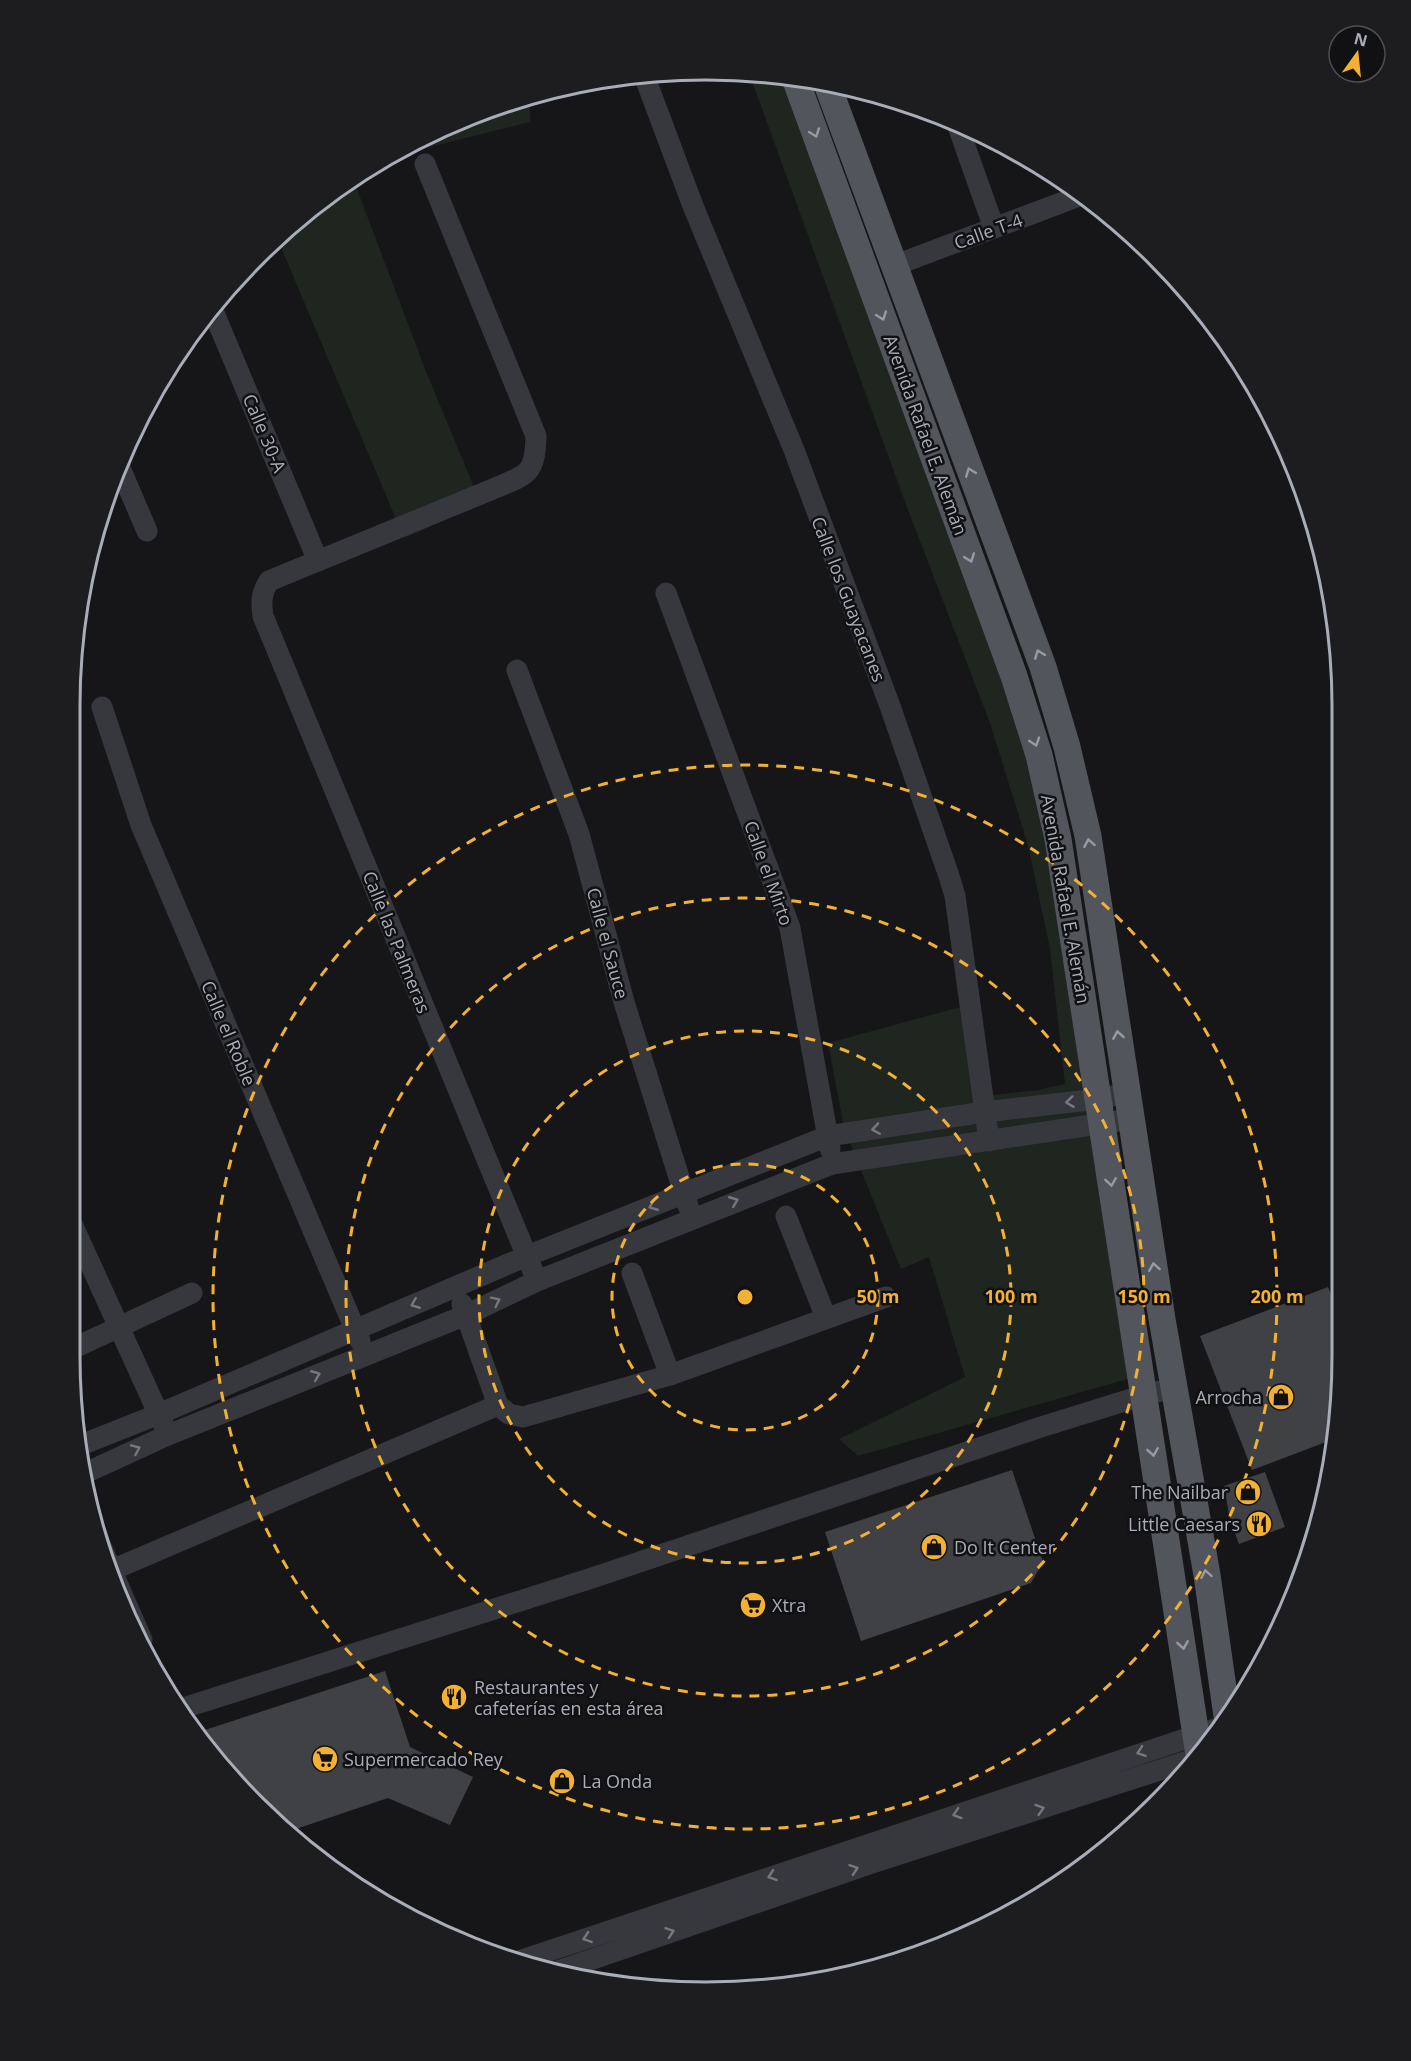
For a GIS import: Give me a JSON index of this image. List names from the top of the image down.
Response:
{
  "streets": {
    "main road": ["Avenida Rafael E. Alemán"],
    "street": [
      "Calle T-4",
      "Calle 30-A",
      "Calle los Guayacanes",
      "Calle el Mirto",
      "Calle las Palmeras",
      "Calle el Sauce",
      "Calle el Roble"
    ]
  },
  "crossings": [
    ["Calle T-4", "Avenida Rafael E. Alemán"],
    ["Calle 30-A", "Calle las Palmeras"]
  ],
  "places": {
    "shop": [
      "Arrocha",
      "The Nailbar",
      "Do It Center",
      "La Onda"
    ],
    "restaurant": ["Little Caesars", "Restaurantes y cafeterías en esta área"],
    "supermarket": ["Xtra", "Supermercado Rey"]
  },
  "north": "top",
  "rings": [
    "50 m",
    "100 m",
    "150 m",
    "200 m"
  ]
}
